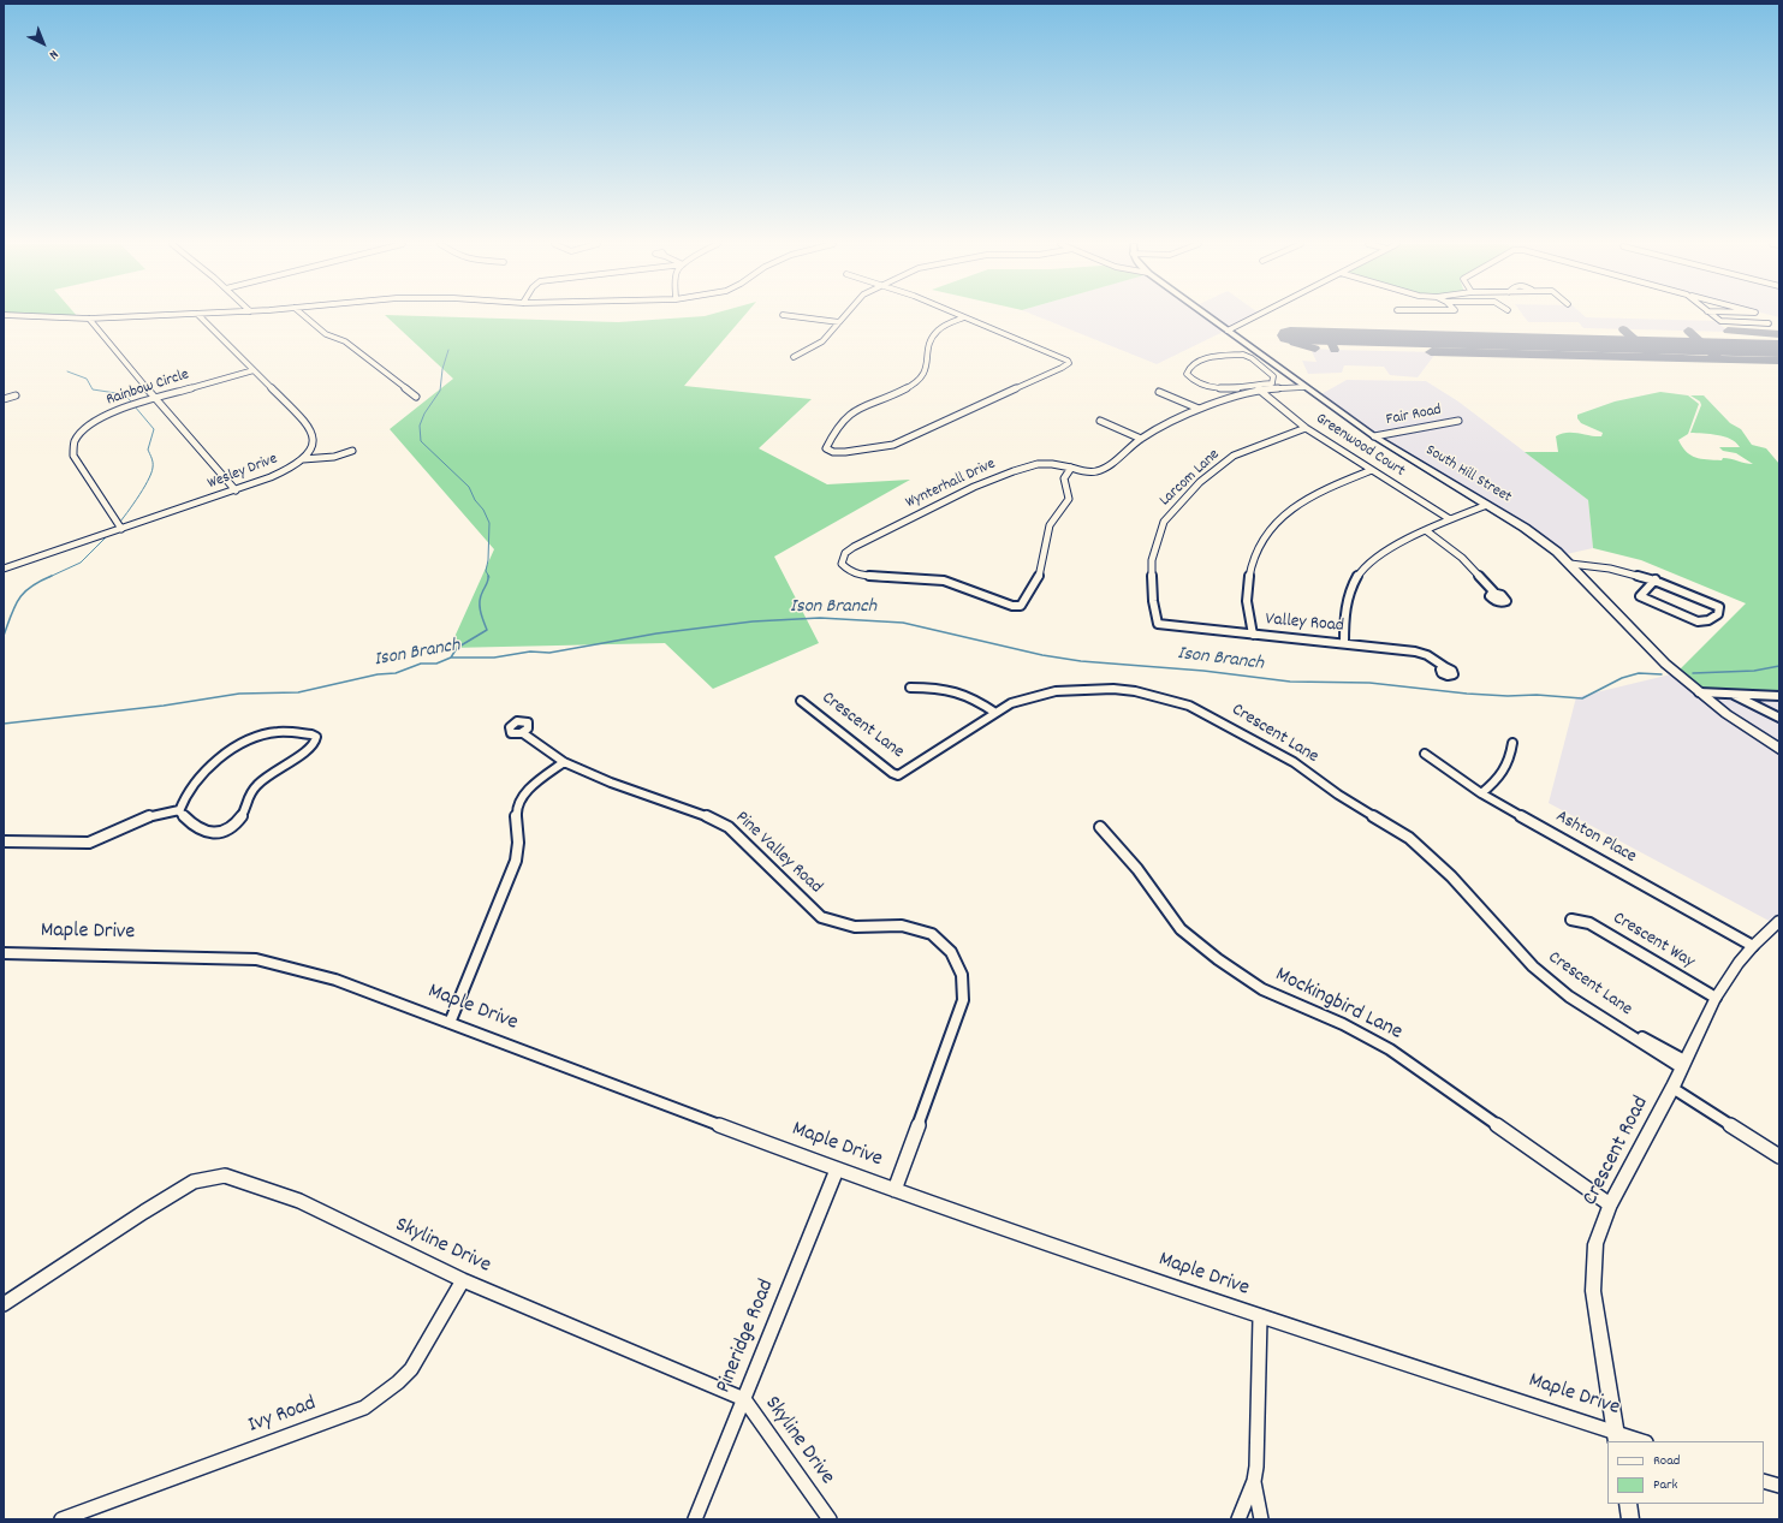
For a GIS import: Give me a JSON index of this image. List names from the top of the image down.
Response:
{
  "streets": {
    "main road": ["South Hill Street"],
    "street": [
      "Rainbow Circle",
      "Fair Road",
      "Greenwood Court",
      "Wesley Drive",
      "Larcom Lane",
      "Wynterhall Drive",
      "Valley Road",
      "Crescent Lane",
      "Ashton Place",
      "Pine Valley Road",
      "Maple Drive",
      "Crescent Way",
      "Mockingbird Lane",
      "Crescent Road",
      "Skyline Drive",
      "Pineridge Road",
      "Ivy Road"
    ]
  },
  "crossings": [
    ["Rainbow Circle", "Wesley Drive"],
    ["Fair Road", "South Hill Street"],
    ["Greenwood Court", "Larcom Lane"],
    ["Greenwood Court", "Wynterhall Drive"],
    ["South Hill Street", "Wynterhall Drive"],
    ["Larcom Lane", "Valley Road"],
    ["Crescent Lane", "Crescent Road"],
    ["Ashton Place", "Crescent Road"],
    ["Pine Valley Road", "Maple Drive"],
    ["Maple Drive", "Crescent Road"],
    ["Maple Drive", "Pineridge Road"],
    ["Crescent Way", "Crescent Road"],
    ["Mockingbird Lane", "Crescent Road"],
    ["Skyline Drive", "Pineridge Road"],
    ["Skyline Drive", "Ivy Road"]
  ],
  "water": ["Ison Branch"],
  "legend": ["Road", "Park"],
  "north": "bottom right"
}
